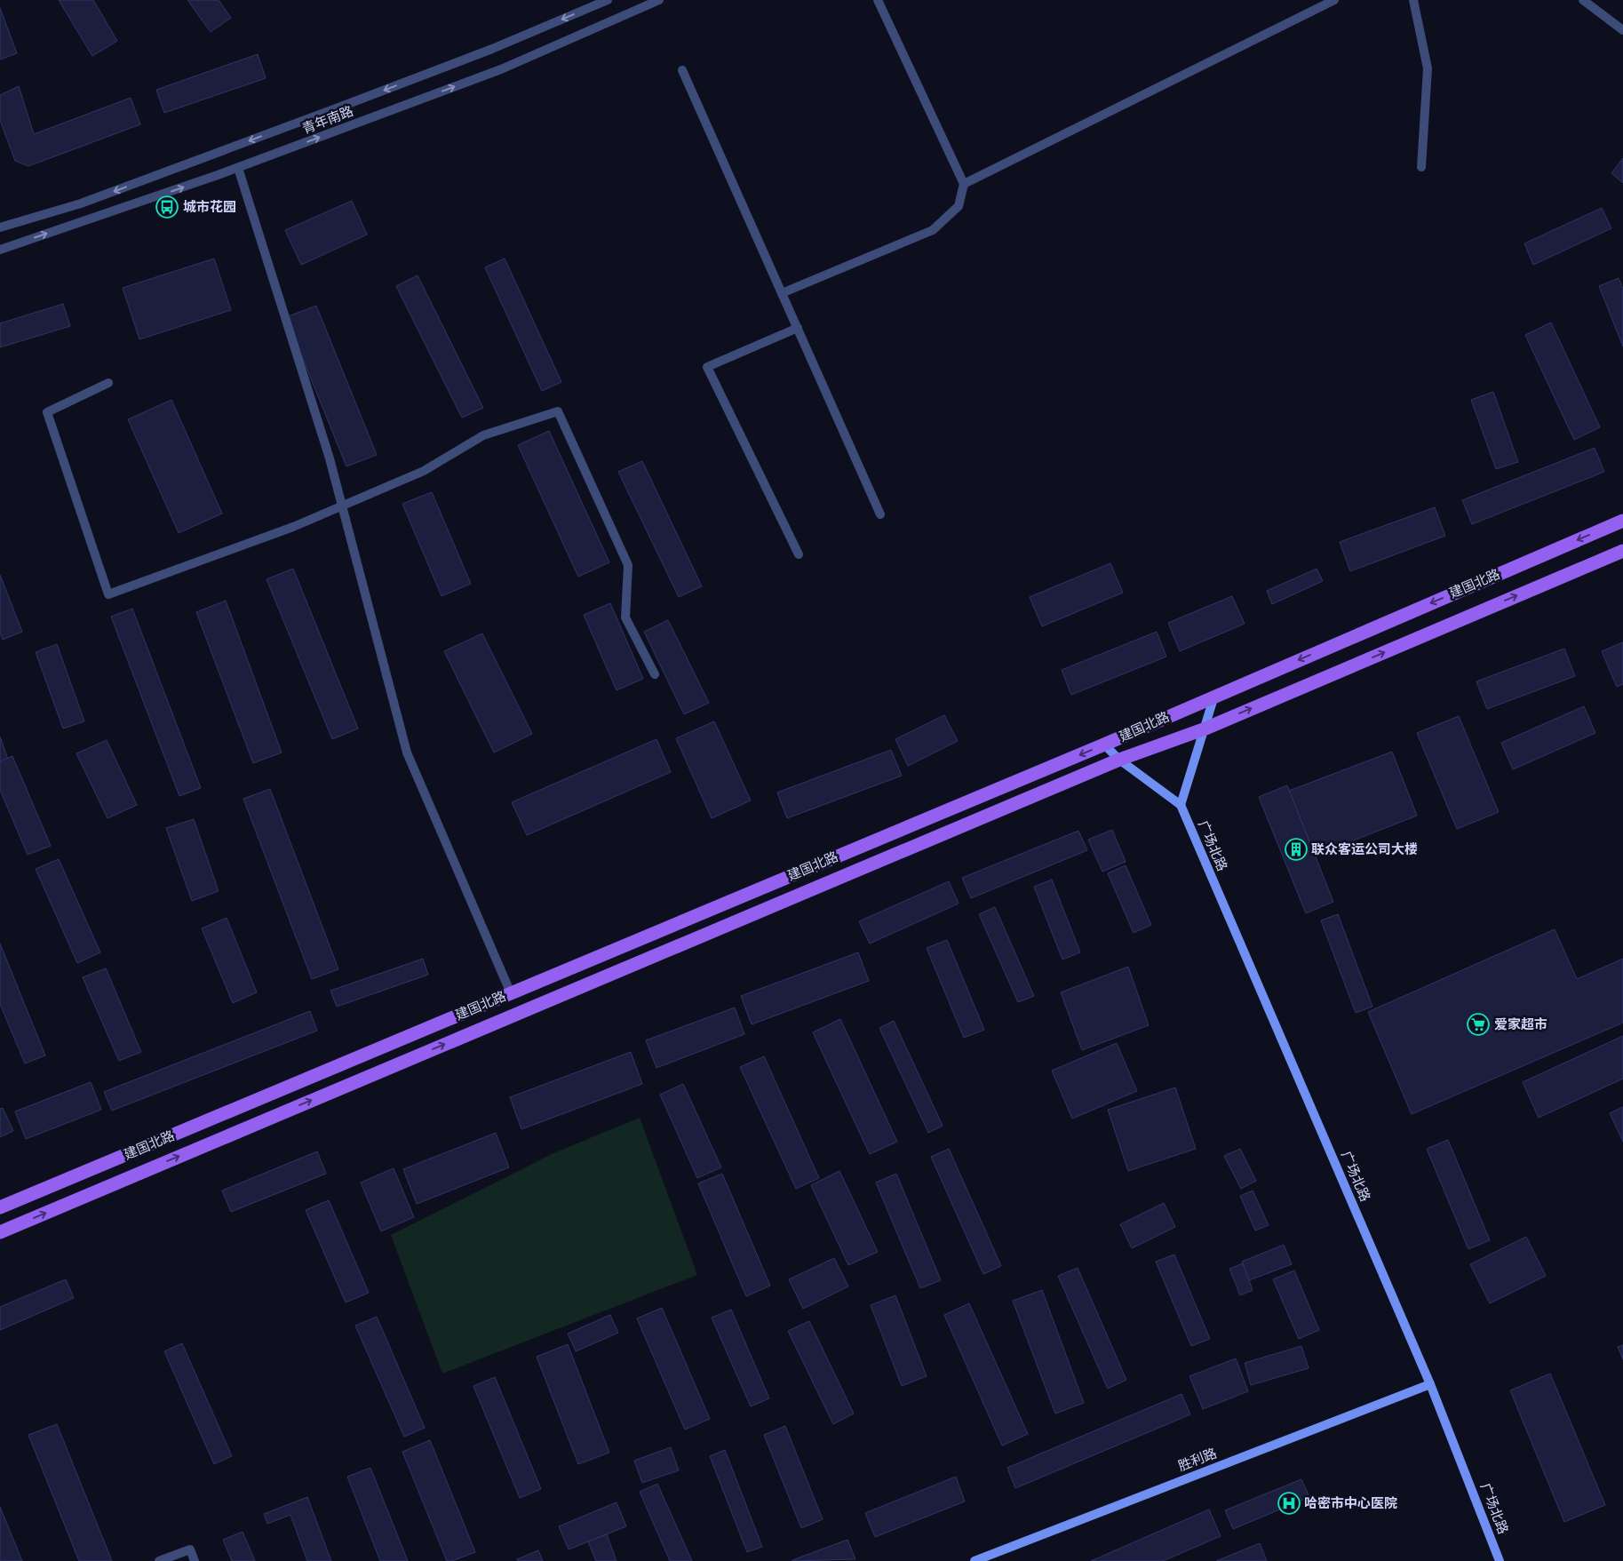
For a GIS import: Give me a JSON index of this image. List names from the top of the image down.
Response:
{
  "streets": {
    "main road": ["建国北路", "广场北路", "胜利路"],
    "street": ["青年南路"]
  },
  "crossings": [
    ["广场北路", "胜利路"]
  ],
  "places": {
    "bus stop": ["城市花园"],
    "building": ["联众客运公司大楼"],
    "supermarket": ["爱家超市"],
    "hospital": ["哈密市中心医院"]
  }
}
